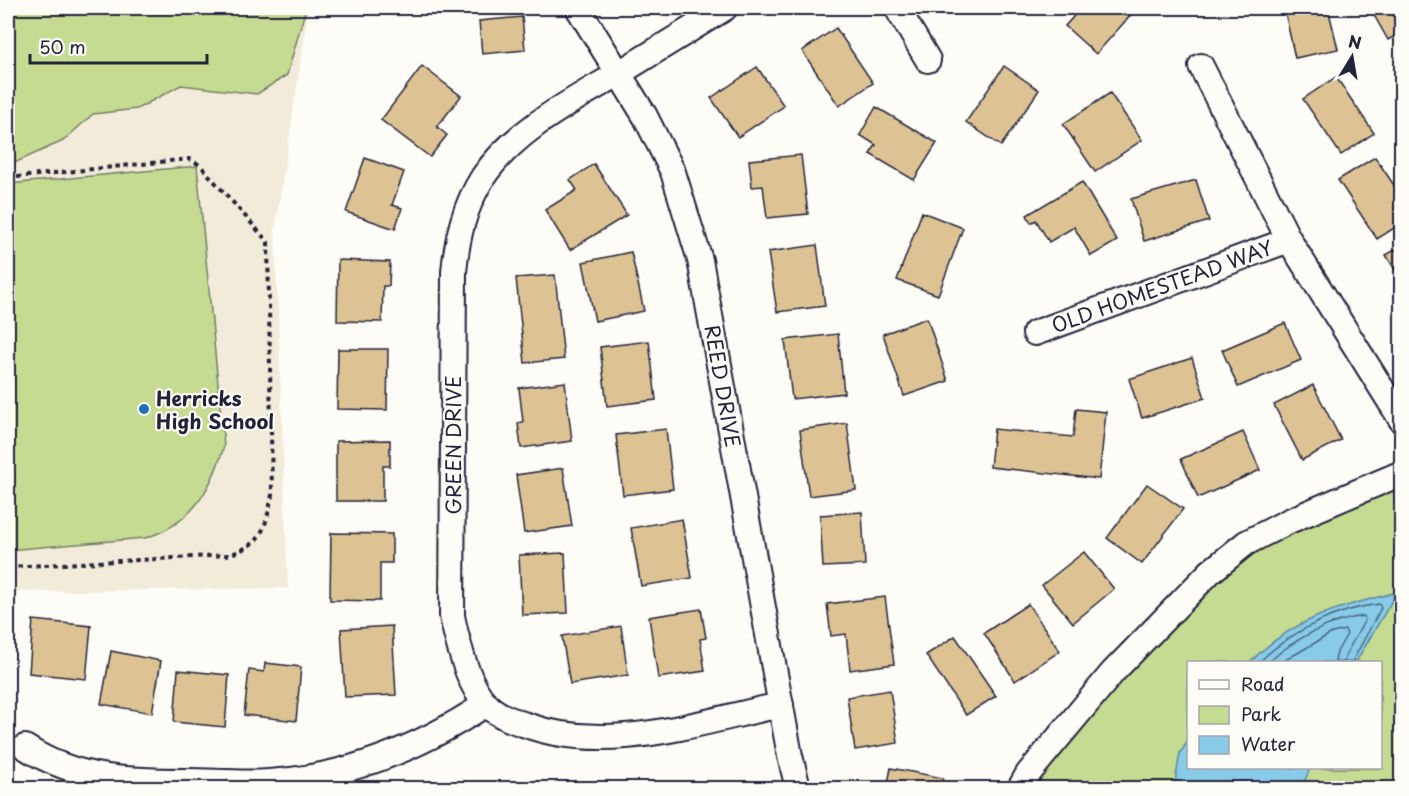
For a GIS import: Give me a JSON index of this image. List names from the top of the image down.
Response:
{
  "streets": {
    "street": ["OLD HOMESTEAD WAY", "REED DRIVE", "GREEN DRIVE"]
  },
  "crossings": [
    ["REED DRIVE", "GREEN DRIVE"]
  ],
  "places": ["Herricks High School"],
  "legend": ["Road", "Park", "Water"],
  "scale_bar": "50 m",
  "north": "top"
}
